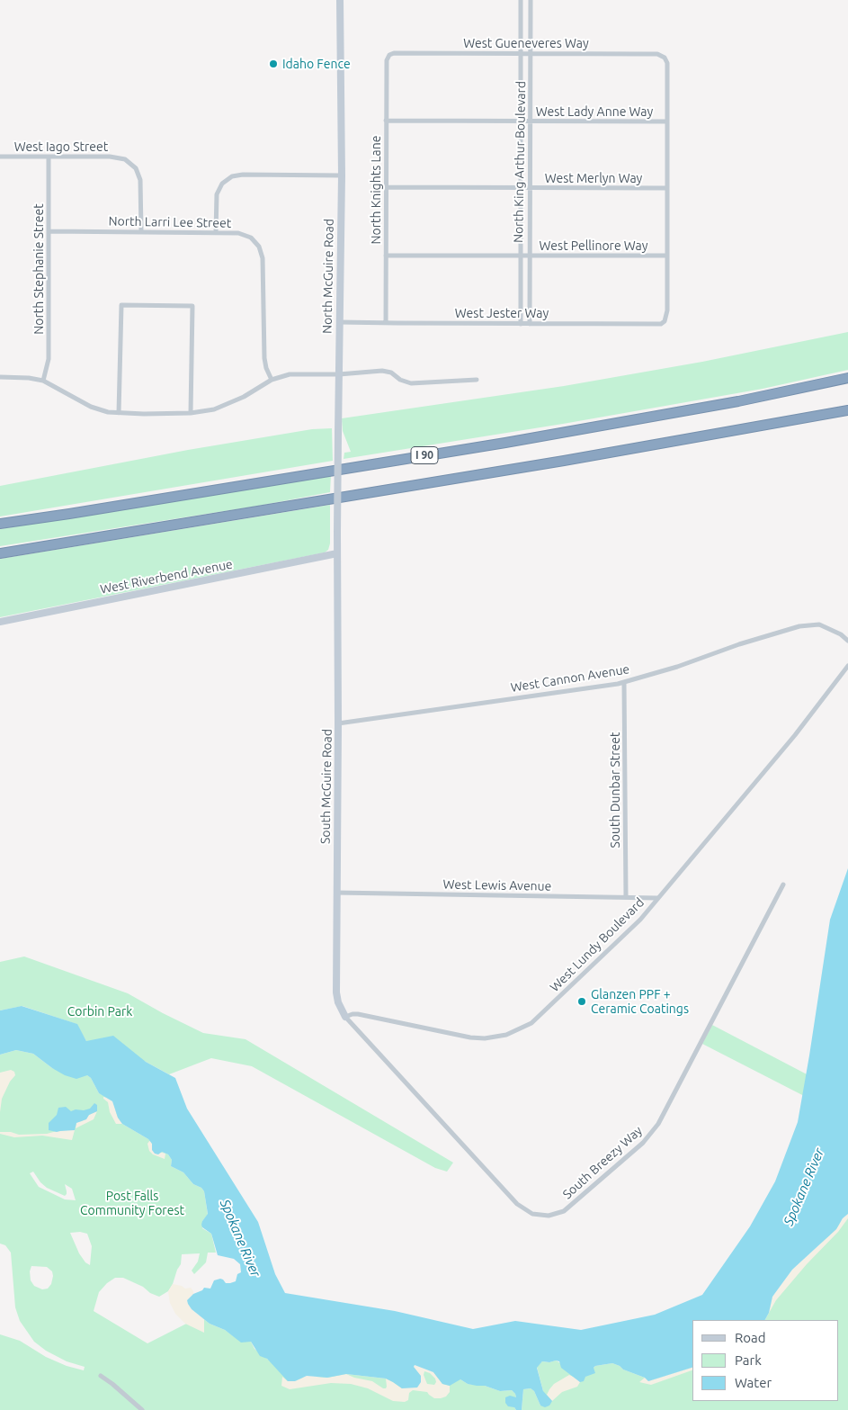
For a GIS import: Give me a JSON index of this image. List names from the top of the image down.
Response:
{
  "streets": {
    "highway": ["I 90"],
    "street": [
      "West Gueneveres Way",
      "West Lady Anne Way",
      "West Iago Street",
      "North King Arthur Boulevard",
      "West Merlyn Way",
      "North Knights Lane",
      "North Larri Lee Street",
      "West Pellinore Way",
      "North Stephanie Street",
      "North McGuire Road",
      "West Jester Way",
      "West Riverbend Avenue",
      "West Cannon Avenue",
      "South McGuire Road",
      "South Dunbar Street",
      "West Lewis Avenue",
      "West Lundy Boulevard",
      "South Breezy Way"
    ]
  },
  "crossings": [
    ["West Gueneveres Way", "West Lady Anne Way"],
    ["West Gueneveres Way", "North King Arthur Boulevard"],
    ["West Gueneveres Way", "North Knights Lane"],
    ["West Lady Anne Way", "North King Arthur Boulevard"],
    ["West Lady Anne Way", "North Knights Lane"],
    ["West Iago Street", "North Larri Lee Street"],
    ["West Iago Street", "North Stephanie Street"],
    ["North King Arthur Boulevard", "West Merlyn Way"],
    ["North King Arthur Boulevard", "West Pellinore Way"],
    ["North King Arthur Boulevard", "West Jester Way"],
    ["West Merlyn Way", "North Knights Lane"],
    ["North Knights Lane", "West Pellinore Way"],
    ["North Knights Lane", "West Jester Way"],
    ["North Larri Lee Street", "North Stephanie Street"],
    ["West Pellinore Way", "West Jester Way"],
    ["North McGuire Road", "West Jester Way"],
    ["North McGuire Road", "West Riverbend Avenue"],
    ["North McGuire Road", "South McGuire Road"],
    ["West Riverbend Avenue", "South McGuire Road"],
    ["West Cannon Avenue", "South McGuire Road"],
    ["West Cannon Avenue", "South Dunbar Street"],
    ["South McGuire Road", "West Lewis Avenue"],
    ["South McGuire Road", "West Lundy Boulevard"],
    ["South McGuire Road", "South Breezy Way"],
    ["South Dunbar Street", "West Lewis Avenue"],
    ["West Lewis Avenue", "West Lundy Boulevard"],
    ["West Lundy Boulevard", "South Breezy Way"]
  ],
  "water": ["Spokane River"],
  "parks": ["Corbin Park", "Post Falls Community Forest"],
  "places": ["Idaho Fence", "Glanzen PPF + Ceramic Coatings"],
  "legend": ["Road", "Park", "Water"]
}
